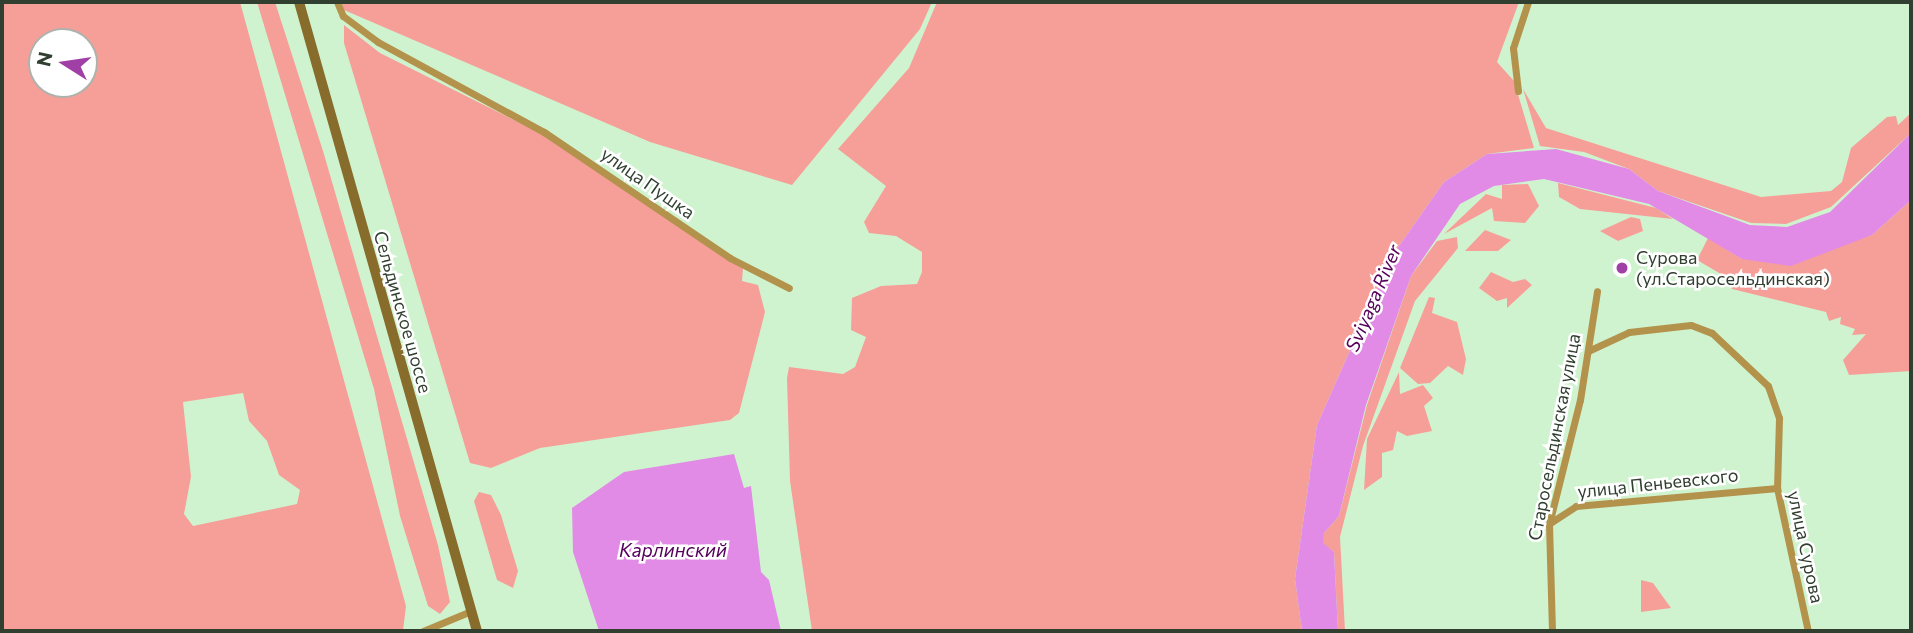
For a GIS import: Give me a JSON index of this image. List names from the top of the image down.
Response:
{
  "streets": {
    "main road": ["Сельдинское шоссе"],
    "street": [
      "улица Пушка",
      "Старосельдинская улица",
      "улица Пеньевского",
      "улица Сурова"
    ]
  },
  "crossings": [
    ["Старосельдинская улица", "улица Пеньевского"],
    ["Старосельдинская улица", "улица Сурова"],
    ["улица Пеньевского", "улица Сурова"]
  ],
  "water": ["Sviyaga River", "Карлинский"],
  "places": ["Сурова (ул.Старосельдинская)"],
  "north": "left"
}
